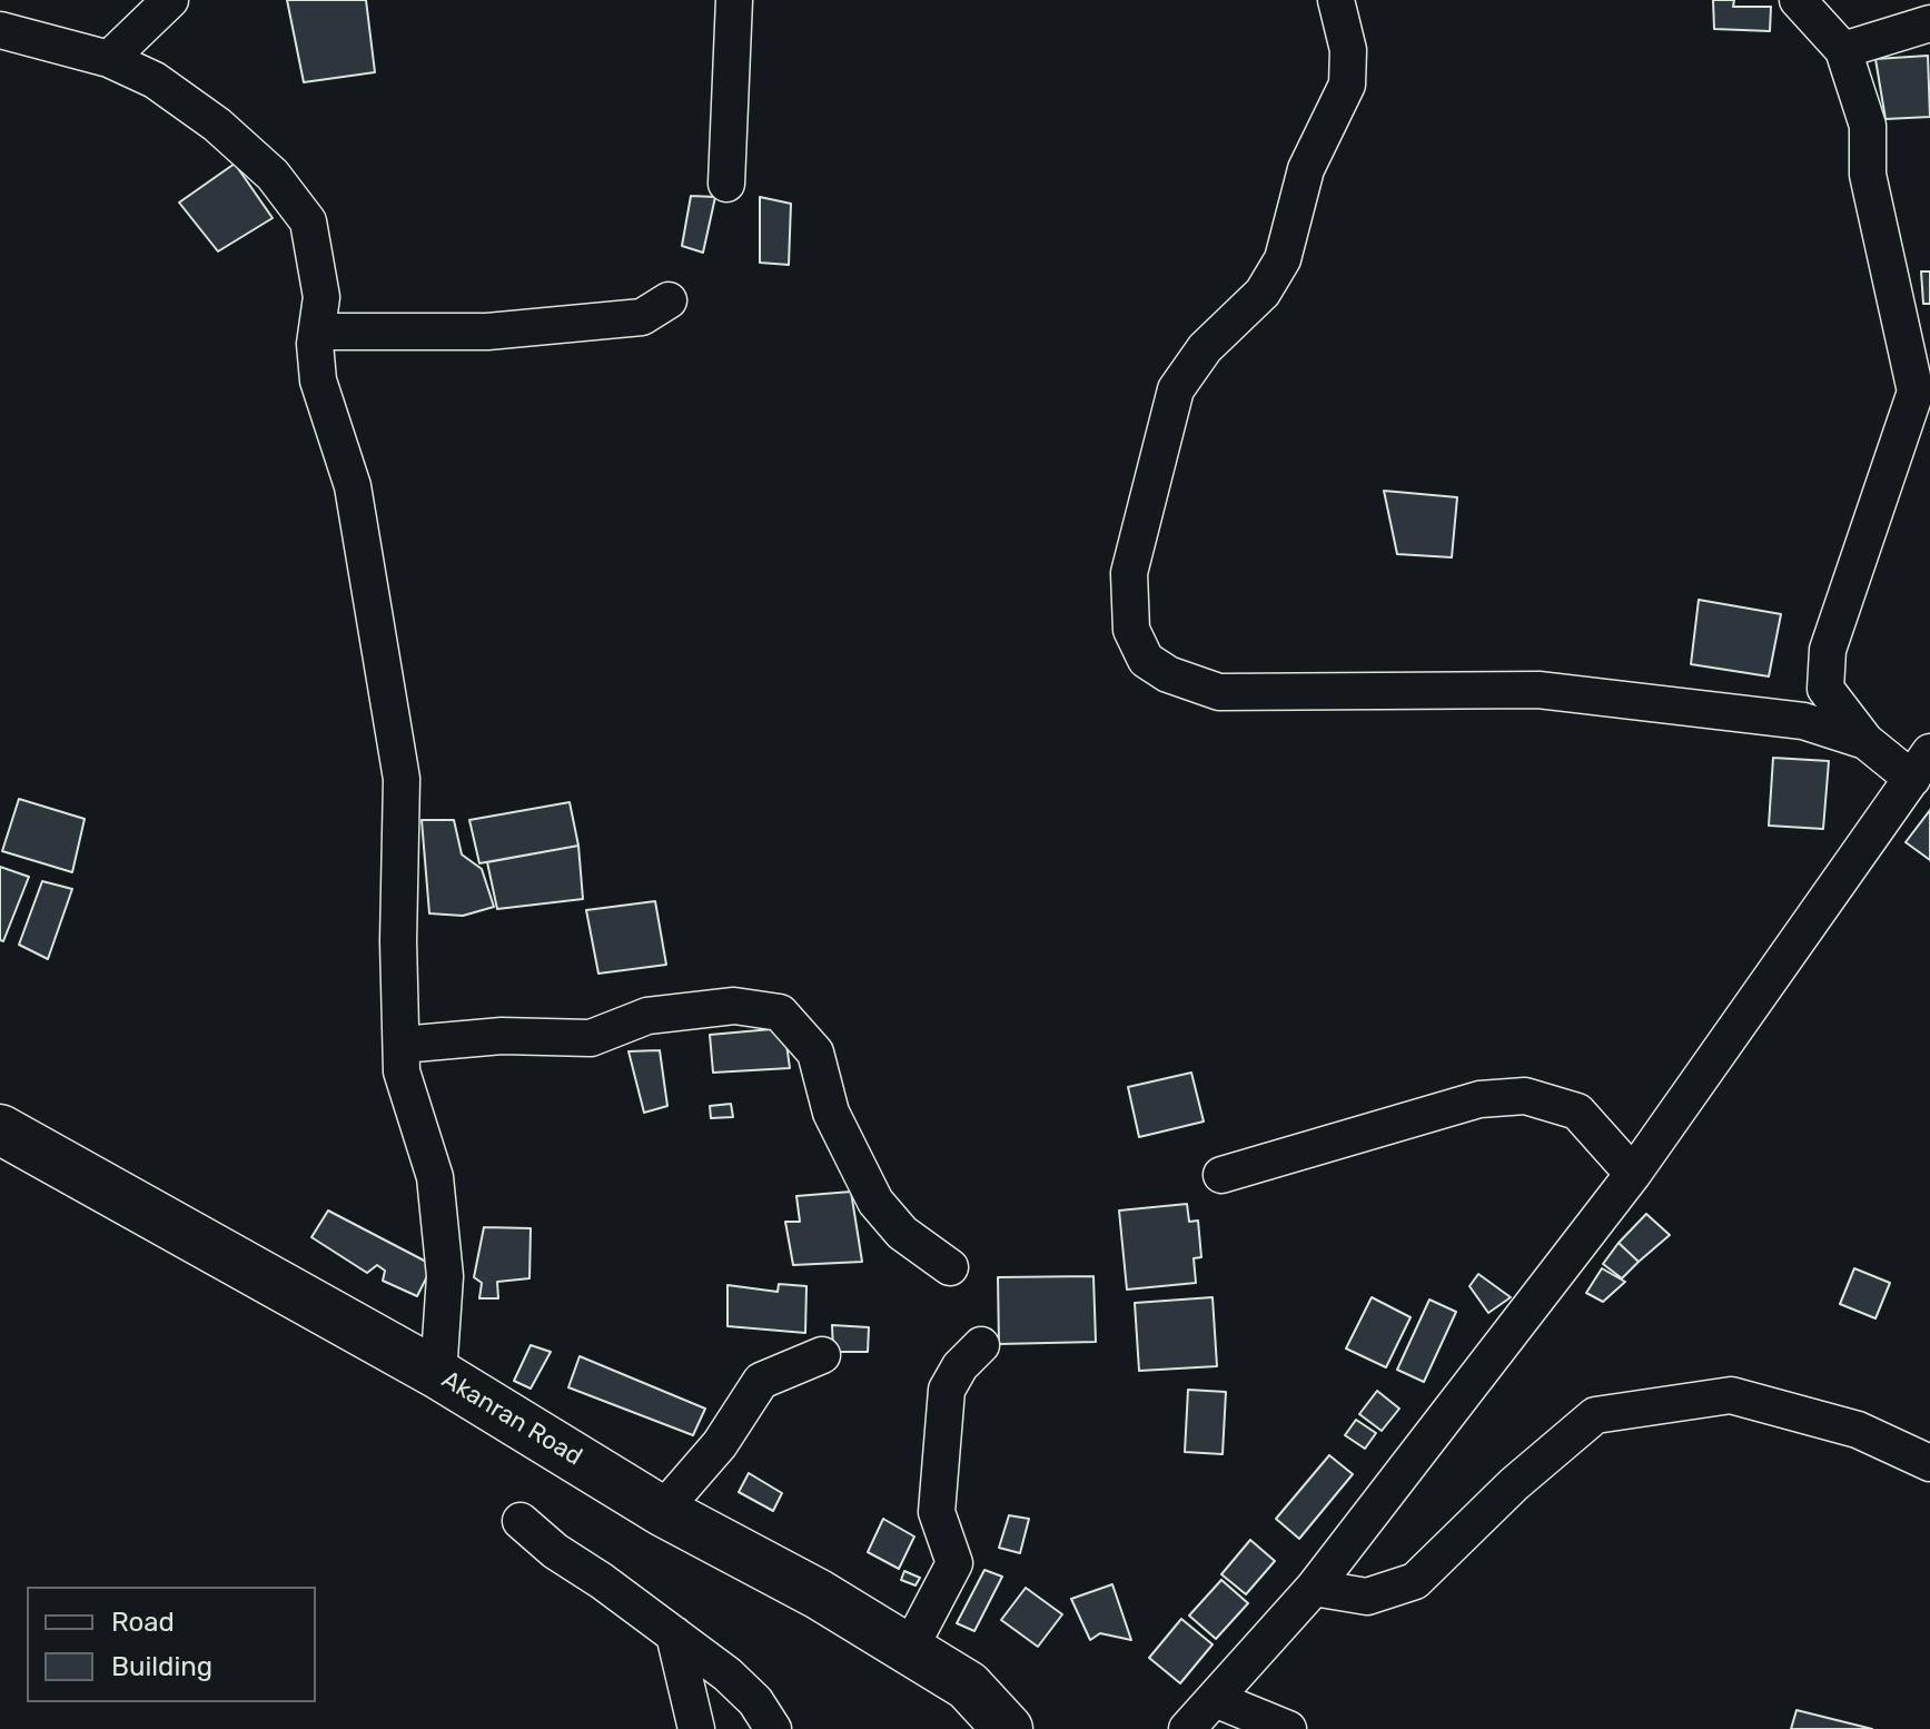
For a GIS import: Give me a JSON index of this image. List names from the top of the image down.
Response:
{
  "streets": {
    "main road": ["Akanran Road"]
  },
  "legend": ["Road", "Building"]
}
